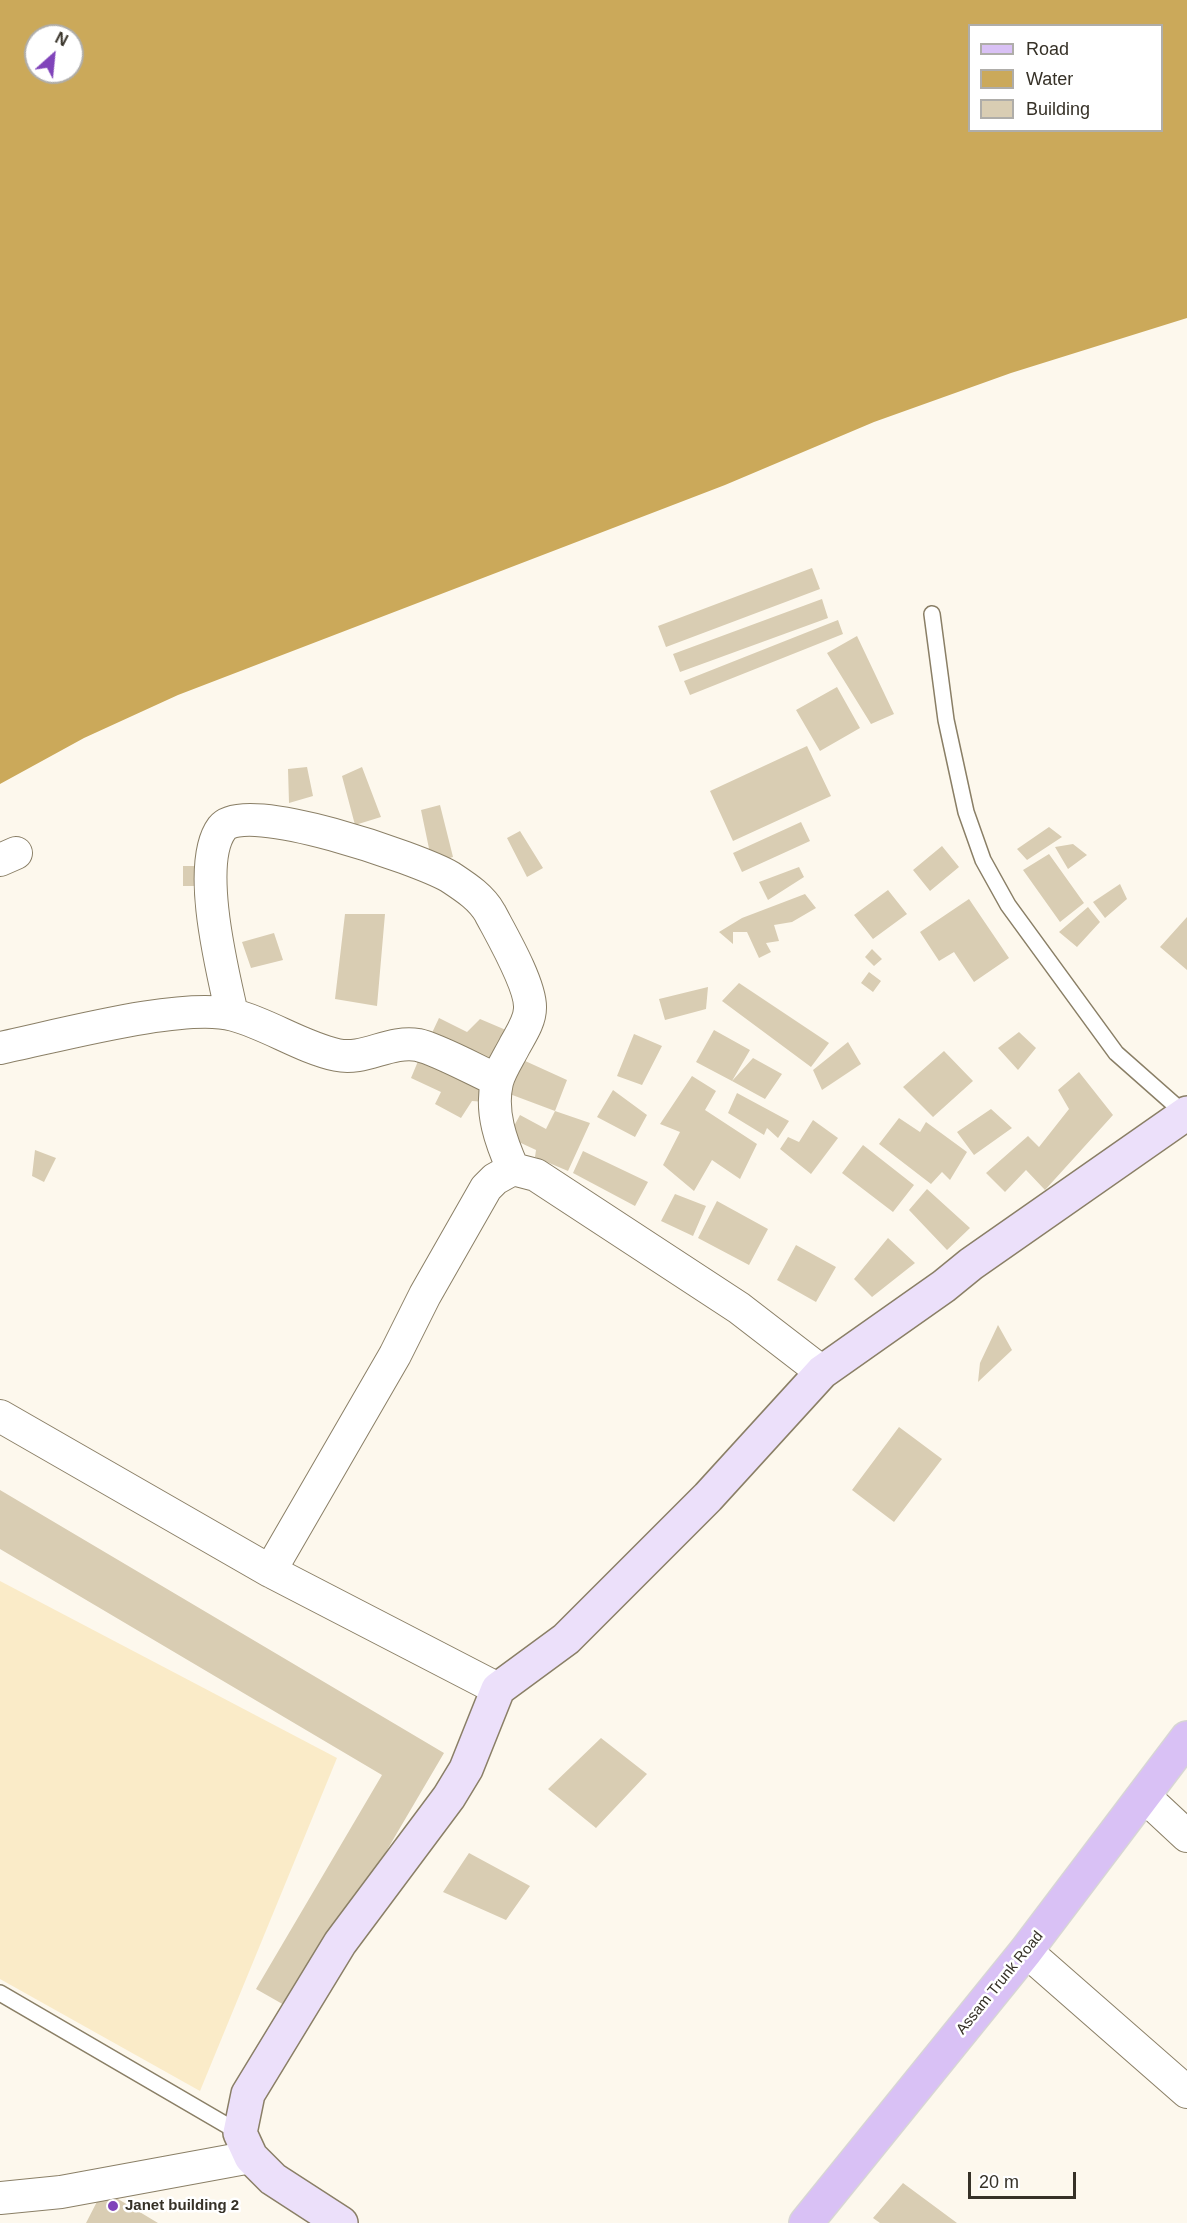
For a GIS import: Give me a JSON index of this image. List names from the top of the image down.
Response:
{
  "streets": {
    "main road": ["Assam Trunk Road"]
  },
  "places": ["Janet building 2"],
  "legend": ["Road", "Water", "Building"],
  "scale_bar": "20 m",
  "north": "top right"
}
